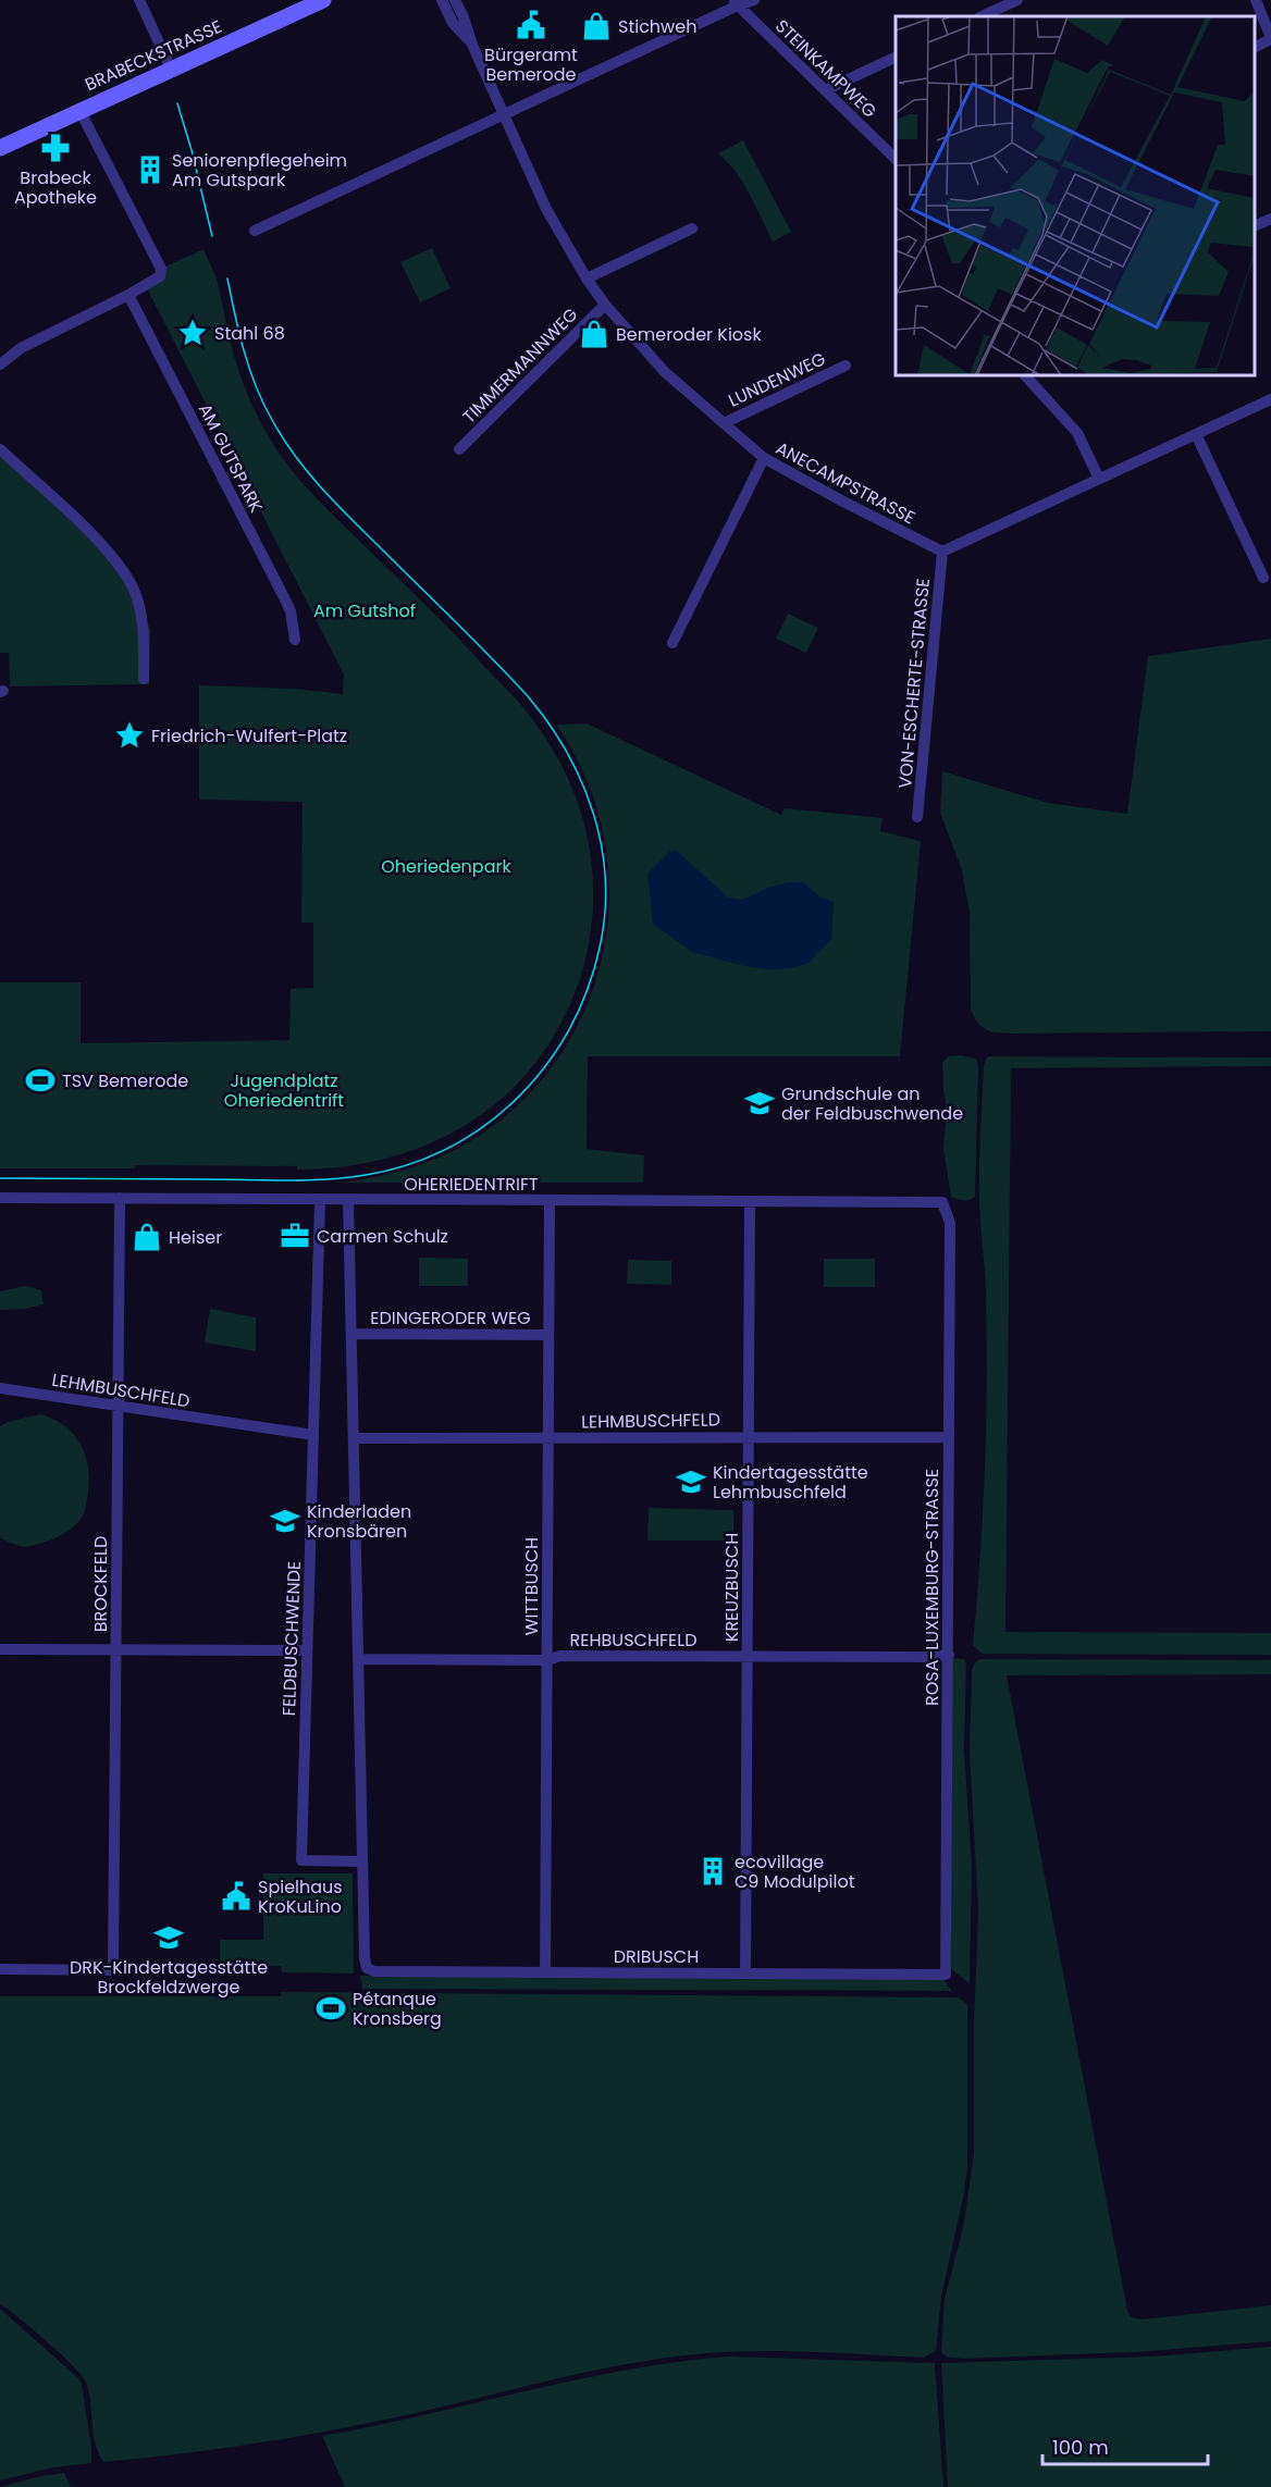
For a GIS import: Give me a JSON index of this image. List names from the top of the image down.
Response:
{
  "streets": {
    "main road": ["BRABECKSTRASSE"],
    "street": [
      "STEINKAMPWEG",
      "TIMMERMANNWEG",
      "LUNDENWEG",
      "AM GUTSPARK",
      "ANECAMPSTRASSE",
      "VON-ESCHERTE-STRASSE",
      "OHERIEDENTRIFT",
      "EDINGERODER WEG",
      "LEHMBUSCHFELD",
      "BROCKFELD",
      "WITTBUSCH",
      "KREUZBUSCH",
      "ROSA-LUXEMBURG-STRASSE",
      "FELDBUSCHWENDE",
      "REHBUSCHFELD",
      "DRIBUSCH"
    ]
  },
  "crossings": [
    ["TIMMERMANNWEG", "ANECAMPSTRASSE"],
    ["LUNDENWEG", "ANECAMPSTRASSE"],
    ["ANECAMPSTRASSE", "VON-ESCHERTE-STRASSE"],
    ["OHERIEDENTRIFT", "BROCKFELD"],
    ["OHERIEDENTRIFT", "WITTBUSCH"],
    ["OHERIEDENTRIFT", "KREUZBUSCH"],
    ["OHERIEDENTRIFT", "ROSA-LUXEMBURG-STRASSE"],
    ["OHERIEDENTRIFT", "FELDBUSCHWENDE"],
    ["EDINGERODER WEG", "WITTBUSCH"],
    ["LEHMBUSCHFELD", "BROCKFELD"],
    ["LEHMBUSCHFELD", "WITTBUSCH"],
    ["LEHMBUSCHFELD", "KREUZBUSCH"],
    ["LEHMBUSCHFELD", "ROSA-LUXEMBURG-STRASSE"],
    ["LEHMBUSCHFELD", "FELDBUSCHWENDE"],
    ["WITTBUSCH", "REHBUSCHFELD"],
    ["WITTBUSCH", "DRIBUSCH"],
    ["KREUZBUSCH", "REHBUSCHFELD"],
    ["KREUZBUSCH", "DRIBUSCH"],
    ["ROSA-LUXEMBURG-STRASSE", "REHBUSCHFELD"],
    ["ROSA-LUXEMBURG-STRASSE", "DRIBUSCH"],
    ["FELDBUSCHWENDE", "DRIBUSCH"]
  ],
  "parks": ["Am Gutshof", "Oheriedenpark", "Jugendplatz Oheriedentrift"],
  "places": {
    "public building": ["Bürgeramt Bemerode", "Spielhaus KroKuLino"],
    "shop": ["Stichweh", "Bemeroder Kiosk", "Heiser"],
    "pharmacy": ["Brabeck Apotheke"],
    "building": ["Seniorenpflegeheim Am Gutspark", "ecovillage C9 Modulpilot"],
    "place": ["Stahl 68", "Friedrich-Wulfert-Platz"],
    "sports": ["TSV Bemerode", "Pétanque Kronsberg"],
    "school or university": [
      "Grundschule an der Feldbuschwende",
      "Kindertagesstätte Lehmbuschfeld",
      "Kinderladen Kronsbären",
      "DRK-Kindertagesstätte Brockfeldzwerge"
    ],
    "office": ["Carmen Schulz"]
  },
  "scale_bar": "100 m"
}
